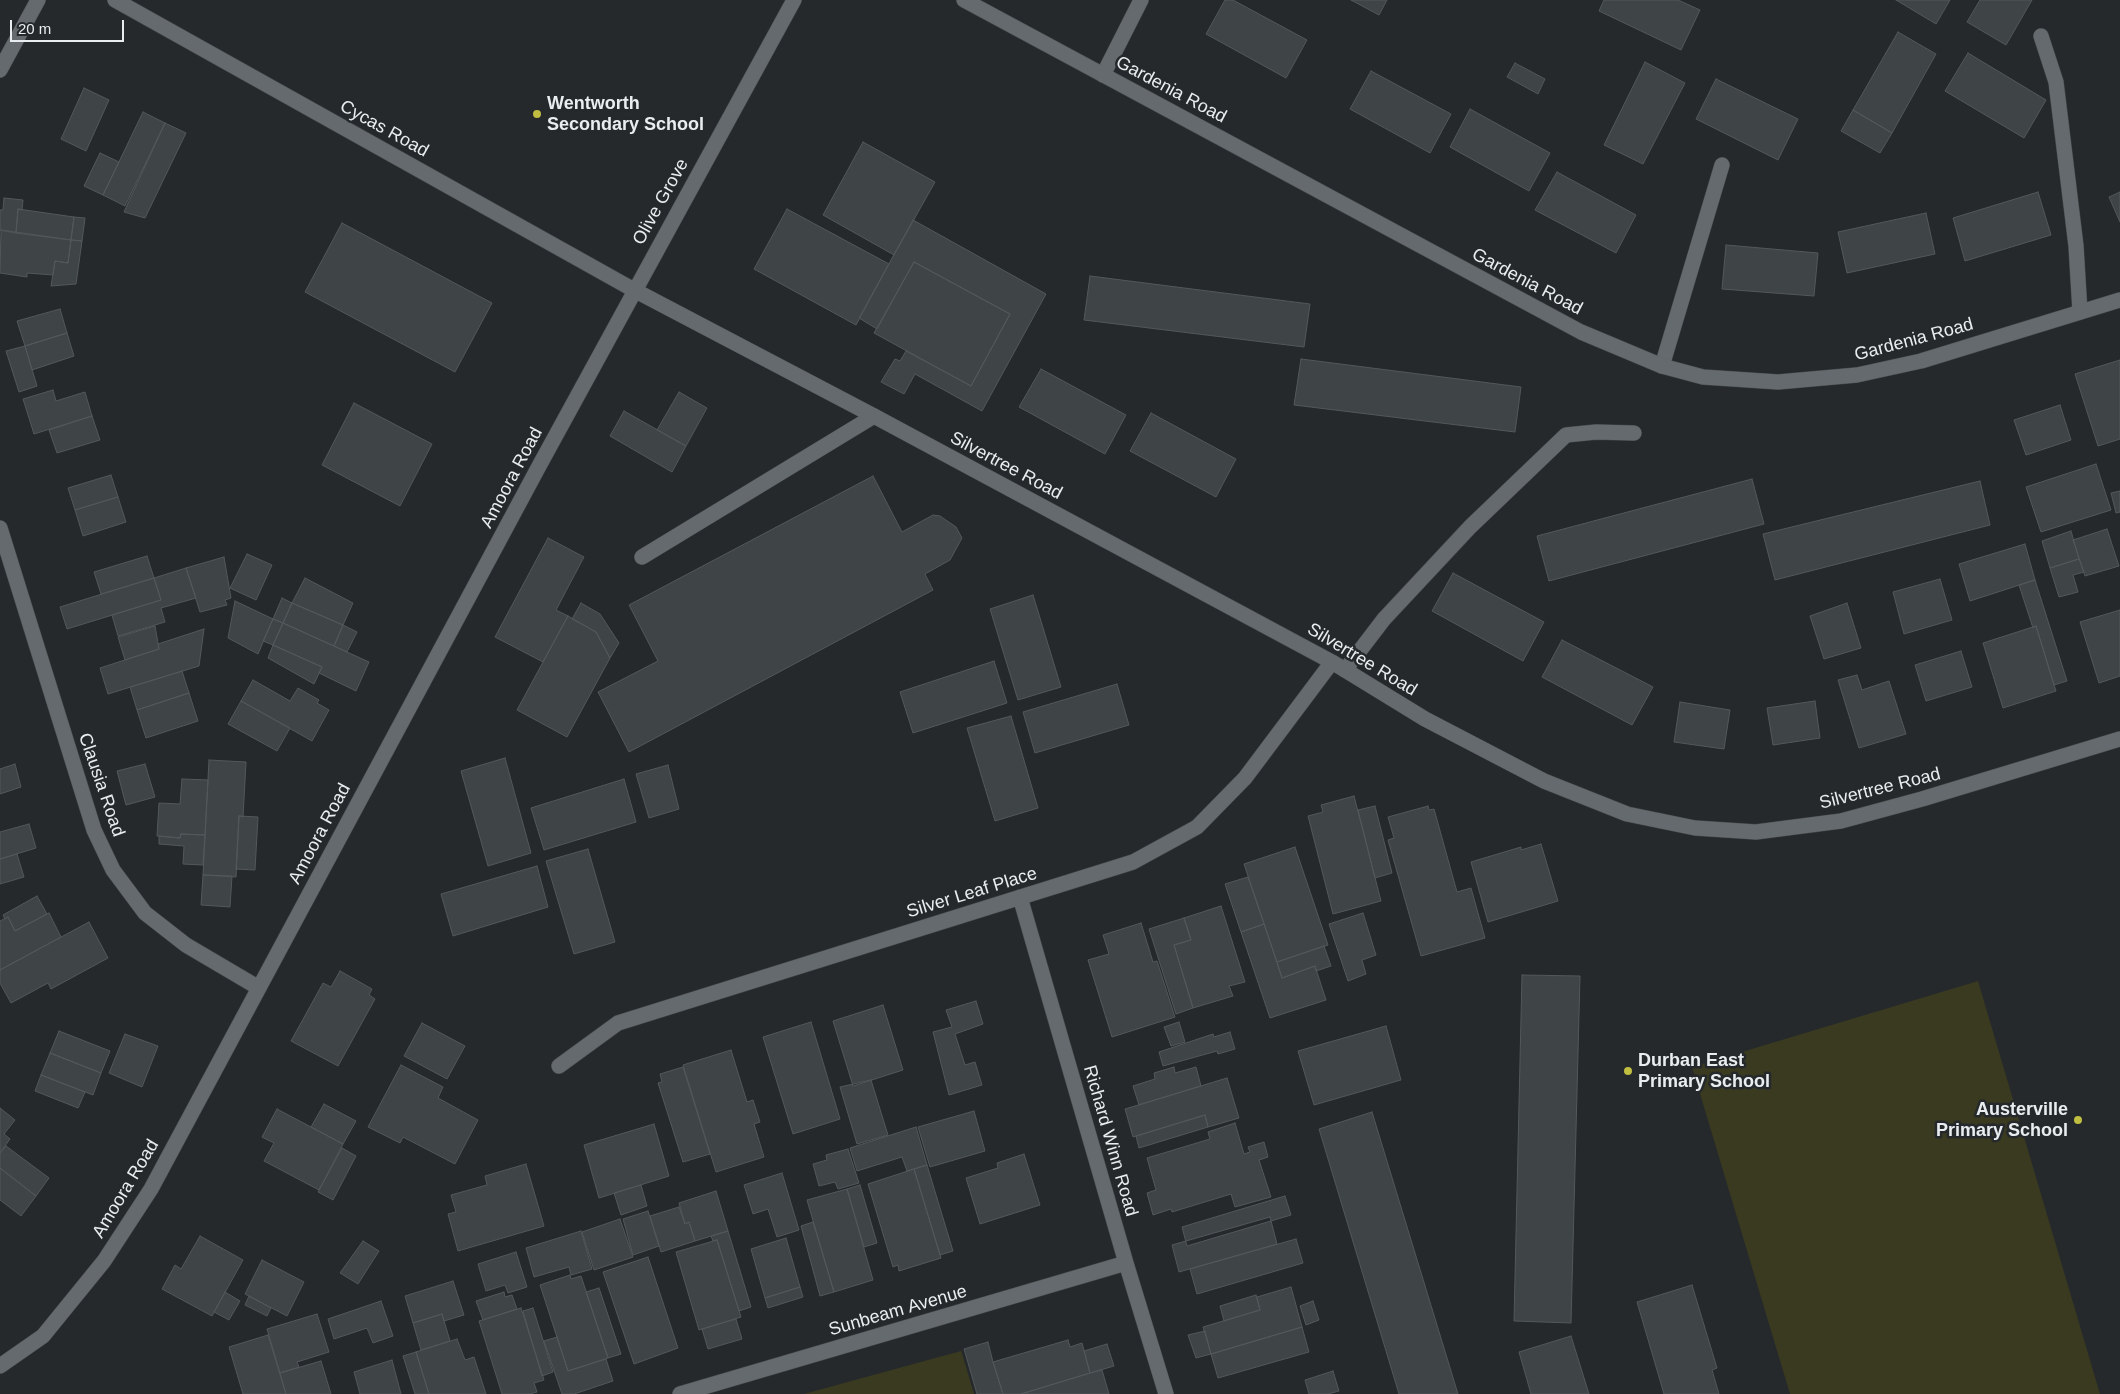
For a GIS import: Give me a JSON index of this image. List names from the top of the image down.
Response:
{
  "streets": {
    "street": [
      "Gardenia Road",
      "Cycas Road",
      "Olive Grove",
      "Silvertree Road",
      "Amoora Road",
      "Clausia Road",
      "Silver Leaf Place",
      "Richard Winn Road",
      "Sunbeam Avenue"
    ]
  },
  "crossings": [
    ["Cycas Road", "Olive Grove"],
    ["Cycas Road", "Silvertree Road"],
    ["Cycas Road", "Amoora Road"],
    ["Olive Grove", "Silvertree Road"],
    ["Olive Grove", "Amoora Road"],
    ["Silvertree Road", "Amoora Road"],
    ["Silvertree Road", "Silver Leaf Place"],
    ["Amoora Road", "Clausia Road"],
    ["Silver Leaf Place", "Richard Winn Road"],
    ["Richard Winn Road", "Sunbeam Avenue"]
  ],
  "places": ["Wentworth Secondary School", "Durban East Primary School", "Austerville Primary School"],
  "scale_bar": "20 m"
}
